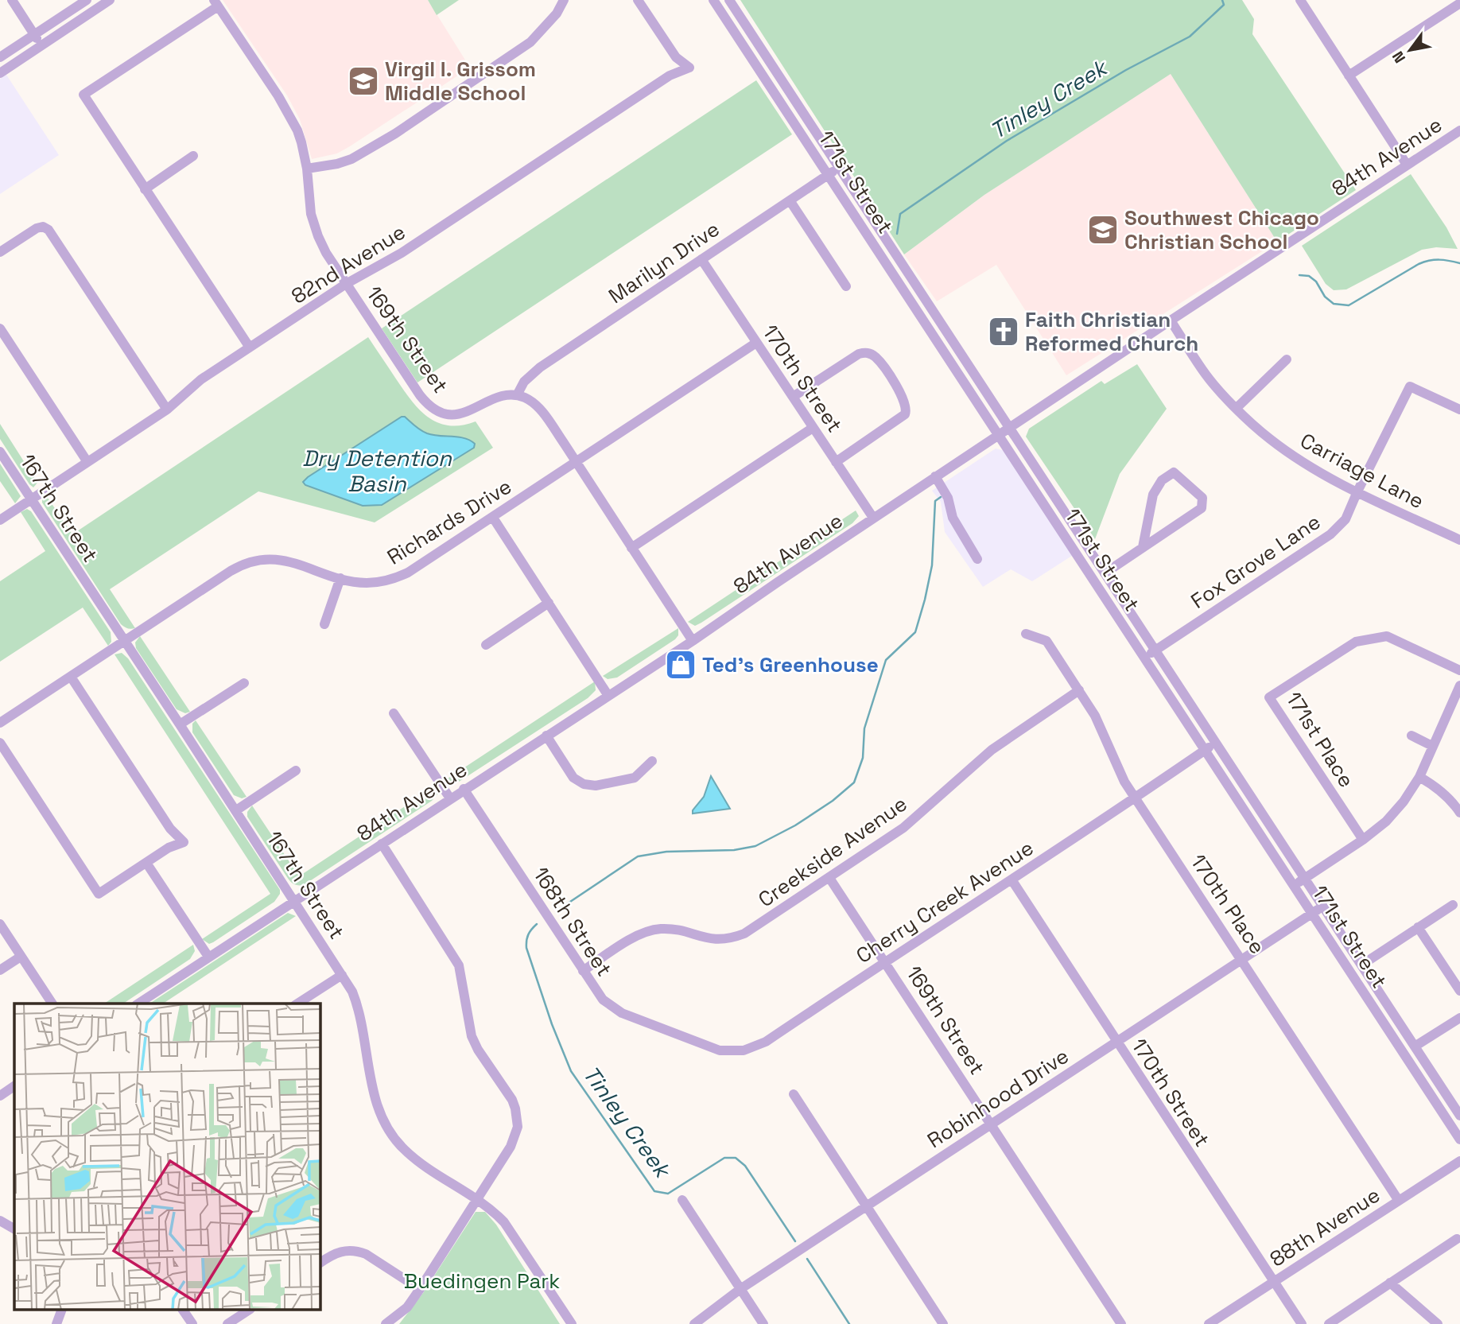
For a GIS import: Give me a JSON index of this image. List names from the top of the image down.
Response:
{
  "streets": {
    "street": [
      "84th Avenue",
      "171st Street",
      "Marilyn Drive",
      "82nd Avenue",
      "169th Street",
      "170th Street",
      "Carriage Lane",
      "167th Street",
      "Richards Drive",
      "Fox Grove Lane",
      "171st Place",
      "Creekside Avenue",
      "Cherry Creek Avenue",
      "170th Place",
      "168th Street",
      "Robinhood Drive",
      "88th Avenue"
    ]
  },
  "crossings": [
    ["84th Avenue", "171st Street"],
    ["84th Avenue", "170th Street"],
    ["84th Avenue", "Carriage Lane"],
    ["84th Avenue", "167th Street"],
    ["84th Avenue", "168th Street"],
    ["171st Street", "Marilyn Drive"],
    ["171st Street", "Fox Grove Lane"],
    ["171st Street", "Cherry Creek Avenue"],
    ["171st Street", "Robinhood Drive"],
    ["Marilyn Drive", "169th Street"],
    ["Marilyn Drive", "170th Street"],
    ["82nd Avenue", "169th Street"],
    ["82nd Avenue", "167th Street"],
    ["169th Street", "Creekside Avenue"],
    ["169th Street", "Cherry Creek Avenue"],
    ["169th Street", "Robinhood Drive"],
    ["170th Street", "Richards Drive"],
    ["170th Street", "Cherry Creek Avenue"],
    ["170th Street", "Robinhood Drive"],
    ["170th Street", "88th Avenue"],
    ["Carriage Lane", "Fox Grove Lane"],
    ["167th Street", "Richards Drive"],
    ["Creekside Avenue", "170th Place"],
    ["Creekside Avenue", "168th Street"],
    ["Cherry Creek Avenue", "170th Place"],
    ["Cherry Creek Avenue", "168th Street"],
    ["170th Place", "Robinhood Drive"],
    ["170th Place", "88th Avenue"]
  ],
  "water": ["Tinley Creek", "Dry Detention Basin"],
  "parks": ["Buedingen Park"],
  "places": {
    "school or university": ["Virgil I. Grissom Middle School", "Southwest Chicago Christian School"],
    "church": ["Faith Christian Reformed Church"],
    "shop": ["Ted's Greenhouse"]
  },
  "north": "bottom left"
}
